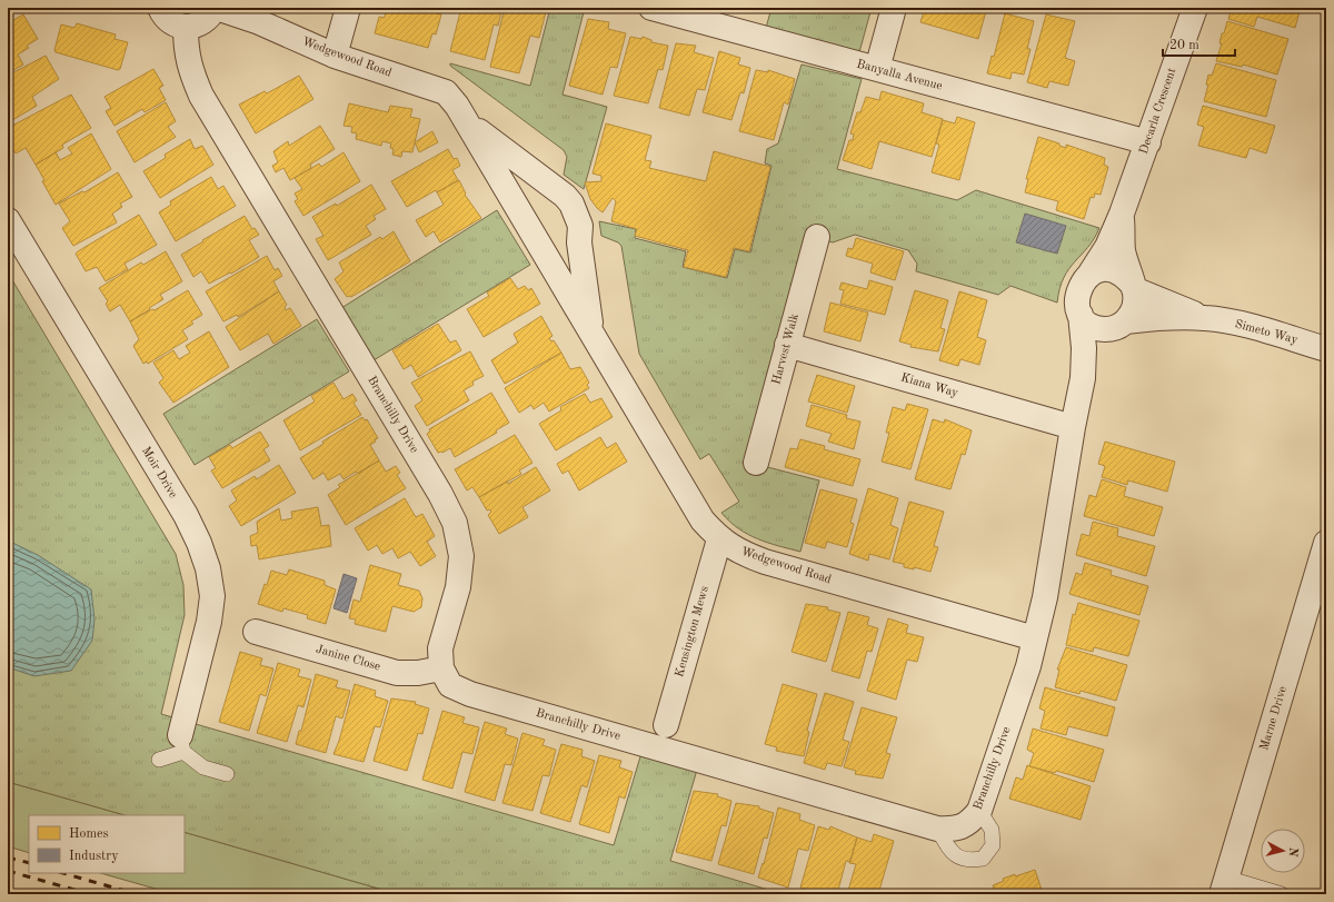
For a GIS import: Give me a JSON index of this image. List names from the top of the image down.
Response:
{
  "streets": {
    "street": [
      "Wedgewood Road",
      "Banyalla Avenue",
      "Decarla Crescent",
      "Simeto Way",
      "Harvest Walk",
      "Kiana Way",
      "Branchilly Drive",
      "Moir Drive",
      "Kensington Mews",
      "Janine Close",
      "Marne Drive"
    ]
  },
  "crossings": [
    ["Wedgewood Road", "Branchilly Drive"],
    ["Wedgewood Road", "Kensington Mews"],
    ["Banyalla Avenue", "Decarla Crescent"],
    ["Decarla Crescent", "Simeto Way"],
    ["Decarla Crescent", "Branchilly Drive"],
    ["Simeto Way", "Branchilly Drive"],
    ["Harvest Walk", "Kiana Way"],
    ["Kiana Way", "Branchilly Drive"],
    ["Branchilly Drive", "Janine Close"]
  ],
  "legend": ["Homes", "Industry"],
  "scale_bar": "20 m",
  "north": "right"
}
